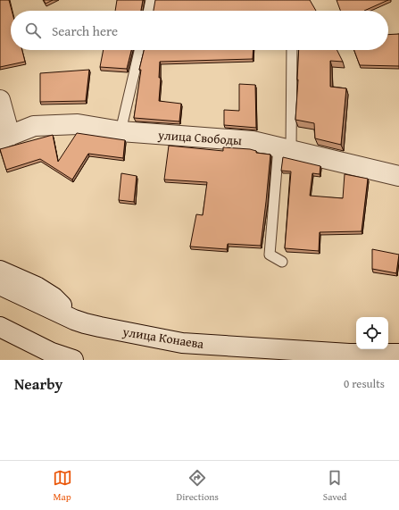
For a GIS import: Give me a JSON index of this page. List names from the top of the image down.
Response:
{
  "streets": {
    "main road": ["улица Свободы", "улица Конаева"]
  },
  "page": {
    "search": "Search here",
    "heading": ["Nearby", "0 results"],
    "nav": ["Map", "Directions", "Saved"]
  }
}
